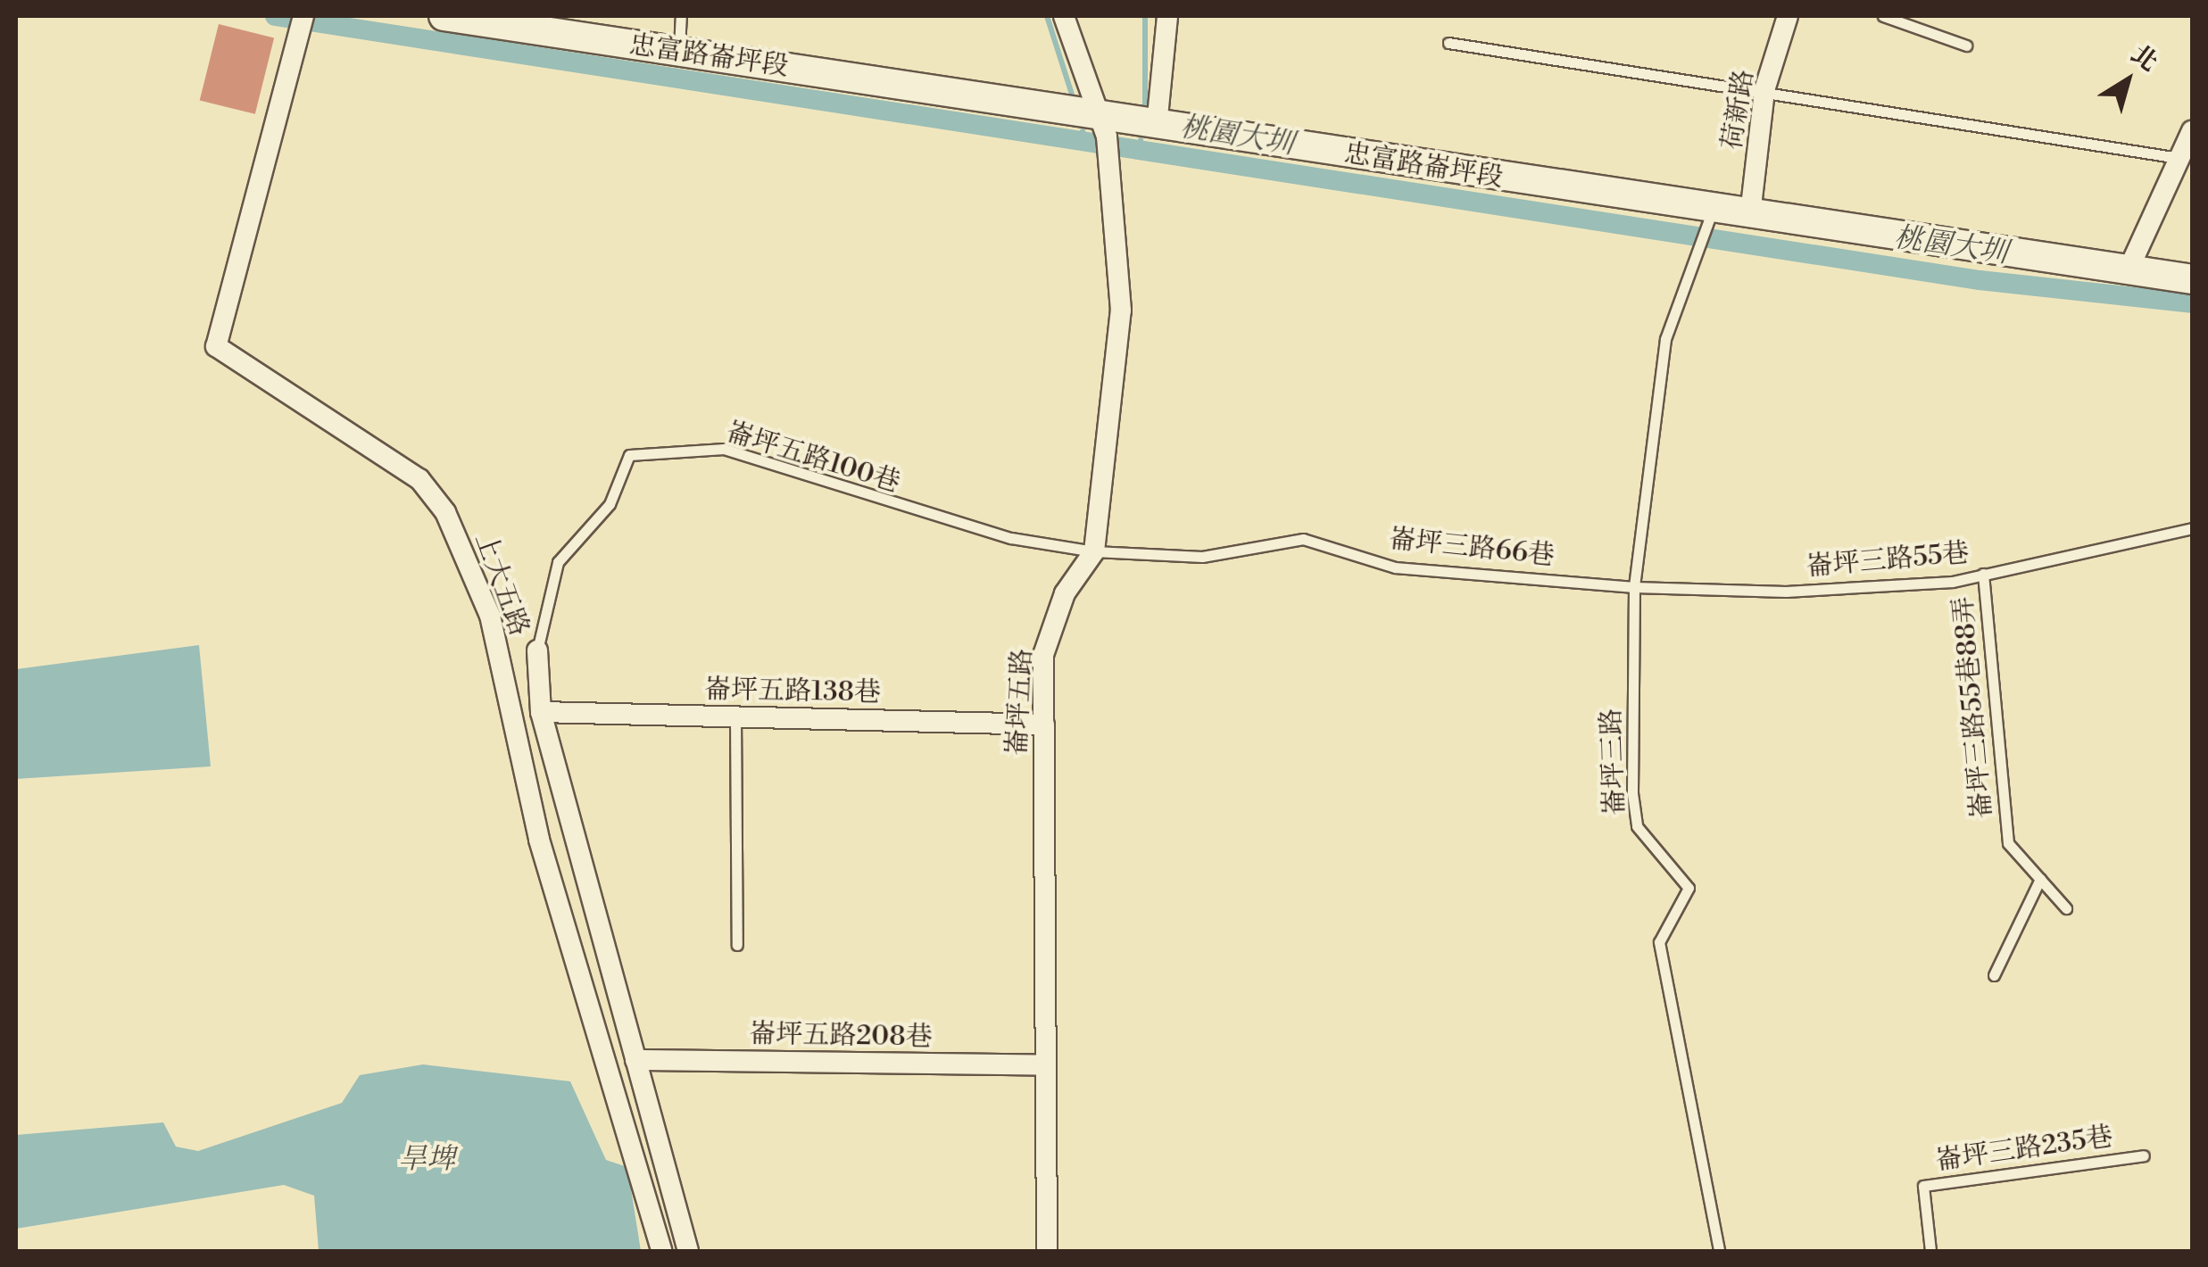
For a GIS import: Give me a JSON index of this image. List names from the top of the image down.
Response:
{
  "streets": {
    "street": [
      "忠富路崙坪段",
      "荷新路",
      "上大五路",
      "崙坪五路138巷",
      "崙坪五路",
      "崙坪五路208巷"
    ],
    "lane": [
      "崙坪五路100巷",
      "崙坪三路66巷",
      "崙坪三路55巷",
      "崙坪三路55巷88弄",
      "崙坪三路",
      "崙坪三路235巷"
    ]
  },
  "crossings": [
    ["忠富路崙坪段", "荷新路"],
    ["忠富路崙坪段", "崙坪五路"],
    ["忠富路崙坪段", "崙坪三路"],
    ["崙坪五路100巷", "崙坪三路66巷"],
    ["崙坪五路100巷", "崙坪五路"],
    ["崙坪三路66巷", "崙坪三路55巷"],
    ["崙坪三路66巷", "崙坪五路"],
    ["崙坪三路66巷", "崙坪三路"],
    ["崙坪三路55巷", "崙坪三路55巷88弄"],
    ["崙坪三路55巷", "崙坪三路"],
    ["崙坪五路138巷", "崙坪五路"],
    ["崙坪五路", "崙坪五路208巷"]
  ],
  "water": ["桃園大圳", "旱埤"],
  "north": "top right"
}
